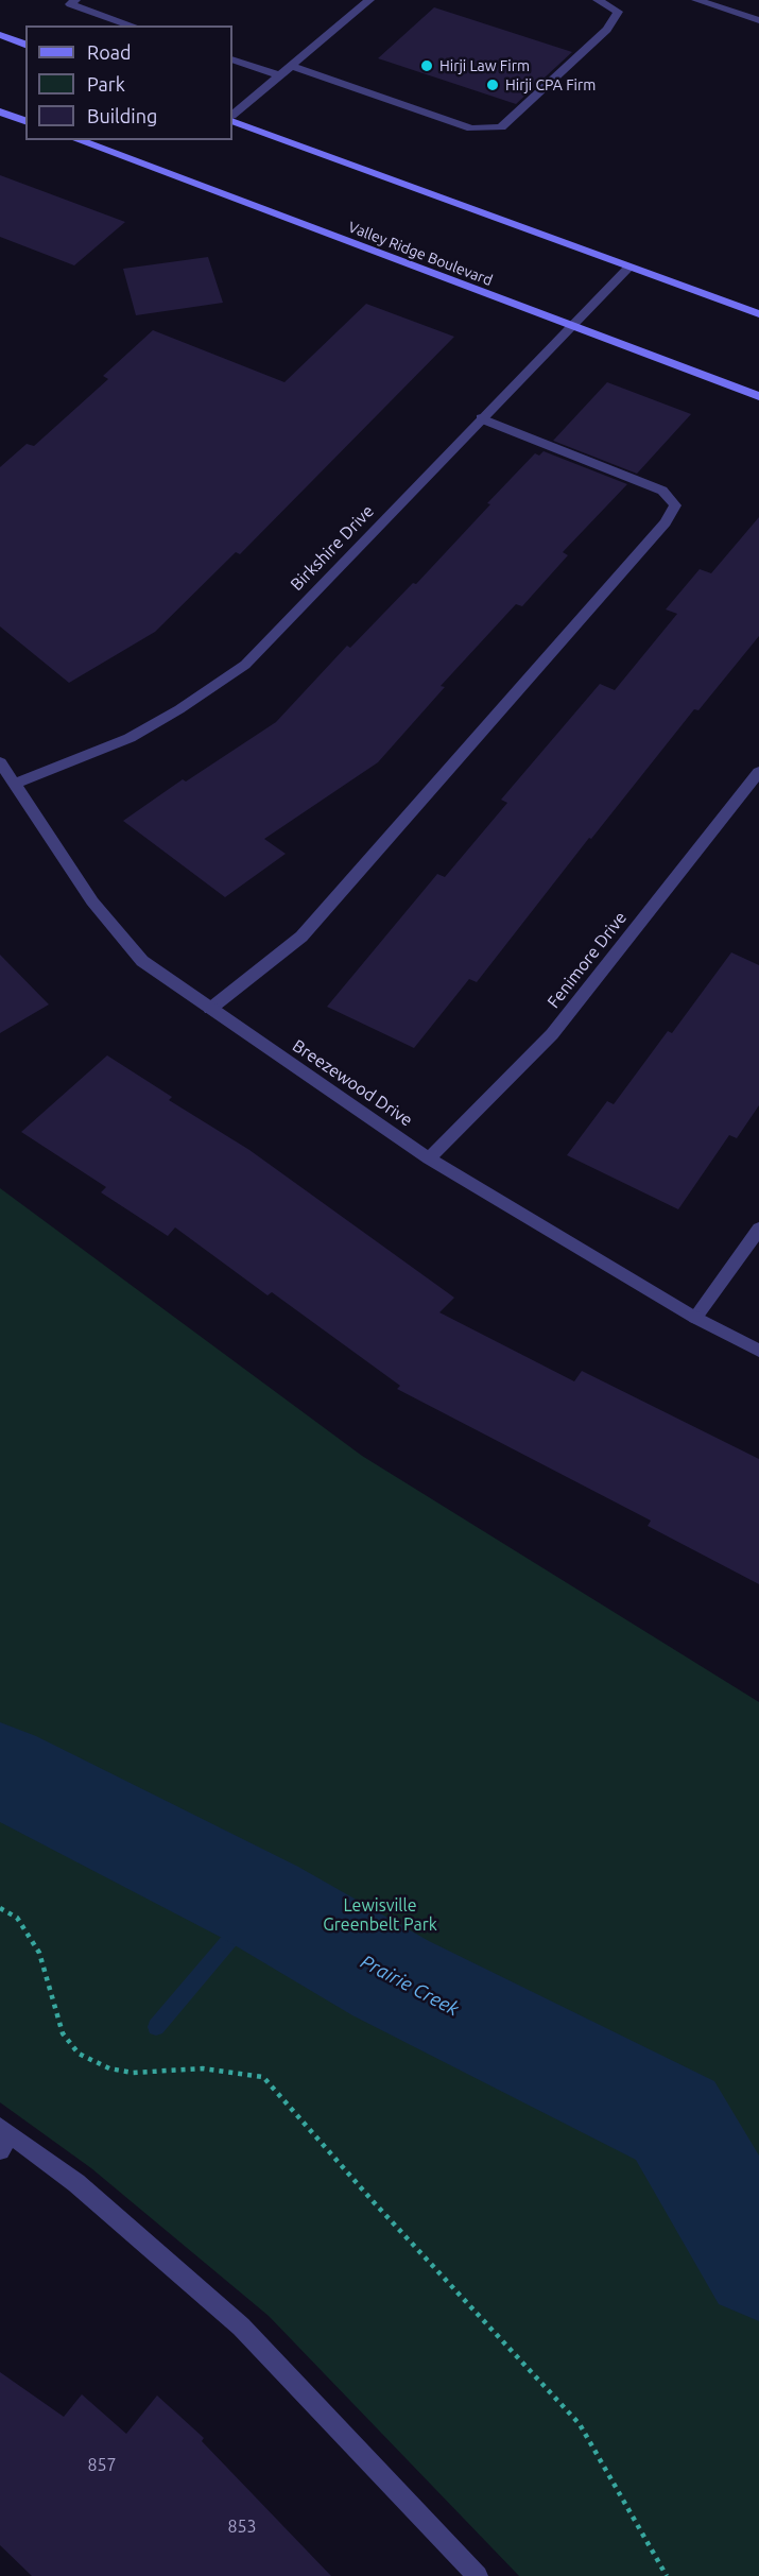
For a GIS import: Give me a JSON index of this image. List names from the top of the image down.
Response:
{
  "streets": {
    "main road": ["Valley Ridge Boulevard"],
    "street": ["Birkshire Drive", "Fenimore Drive", "Breezewood Drive"]
  },
  "crossings": [
    ["Valley Ridge Boulevard", "Birkshire Drive"],
    ["Birkshire Drive", "Breezewood Drive"],
    ["Fenimore Drive", "Breezewood Drive"]
  ],
  "water": ["Prairie Creek"],
  "parks": ["Lewisville Greenbelt Park"],
  "places": ["Hirji Law Firm", "Hirji CPA Firm"],
  "house_numbers": ["857", "853"],
  "legend": ["Road", "Park", "Building"]
}
